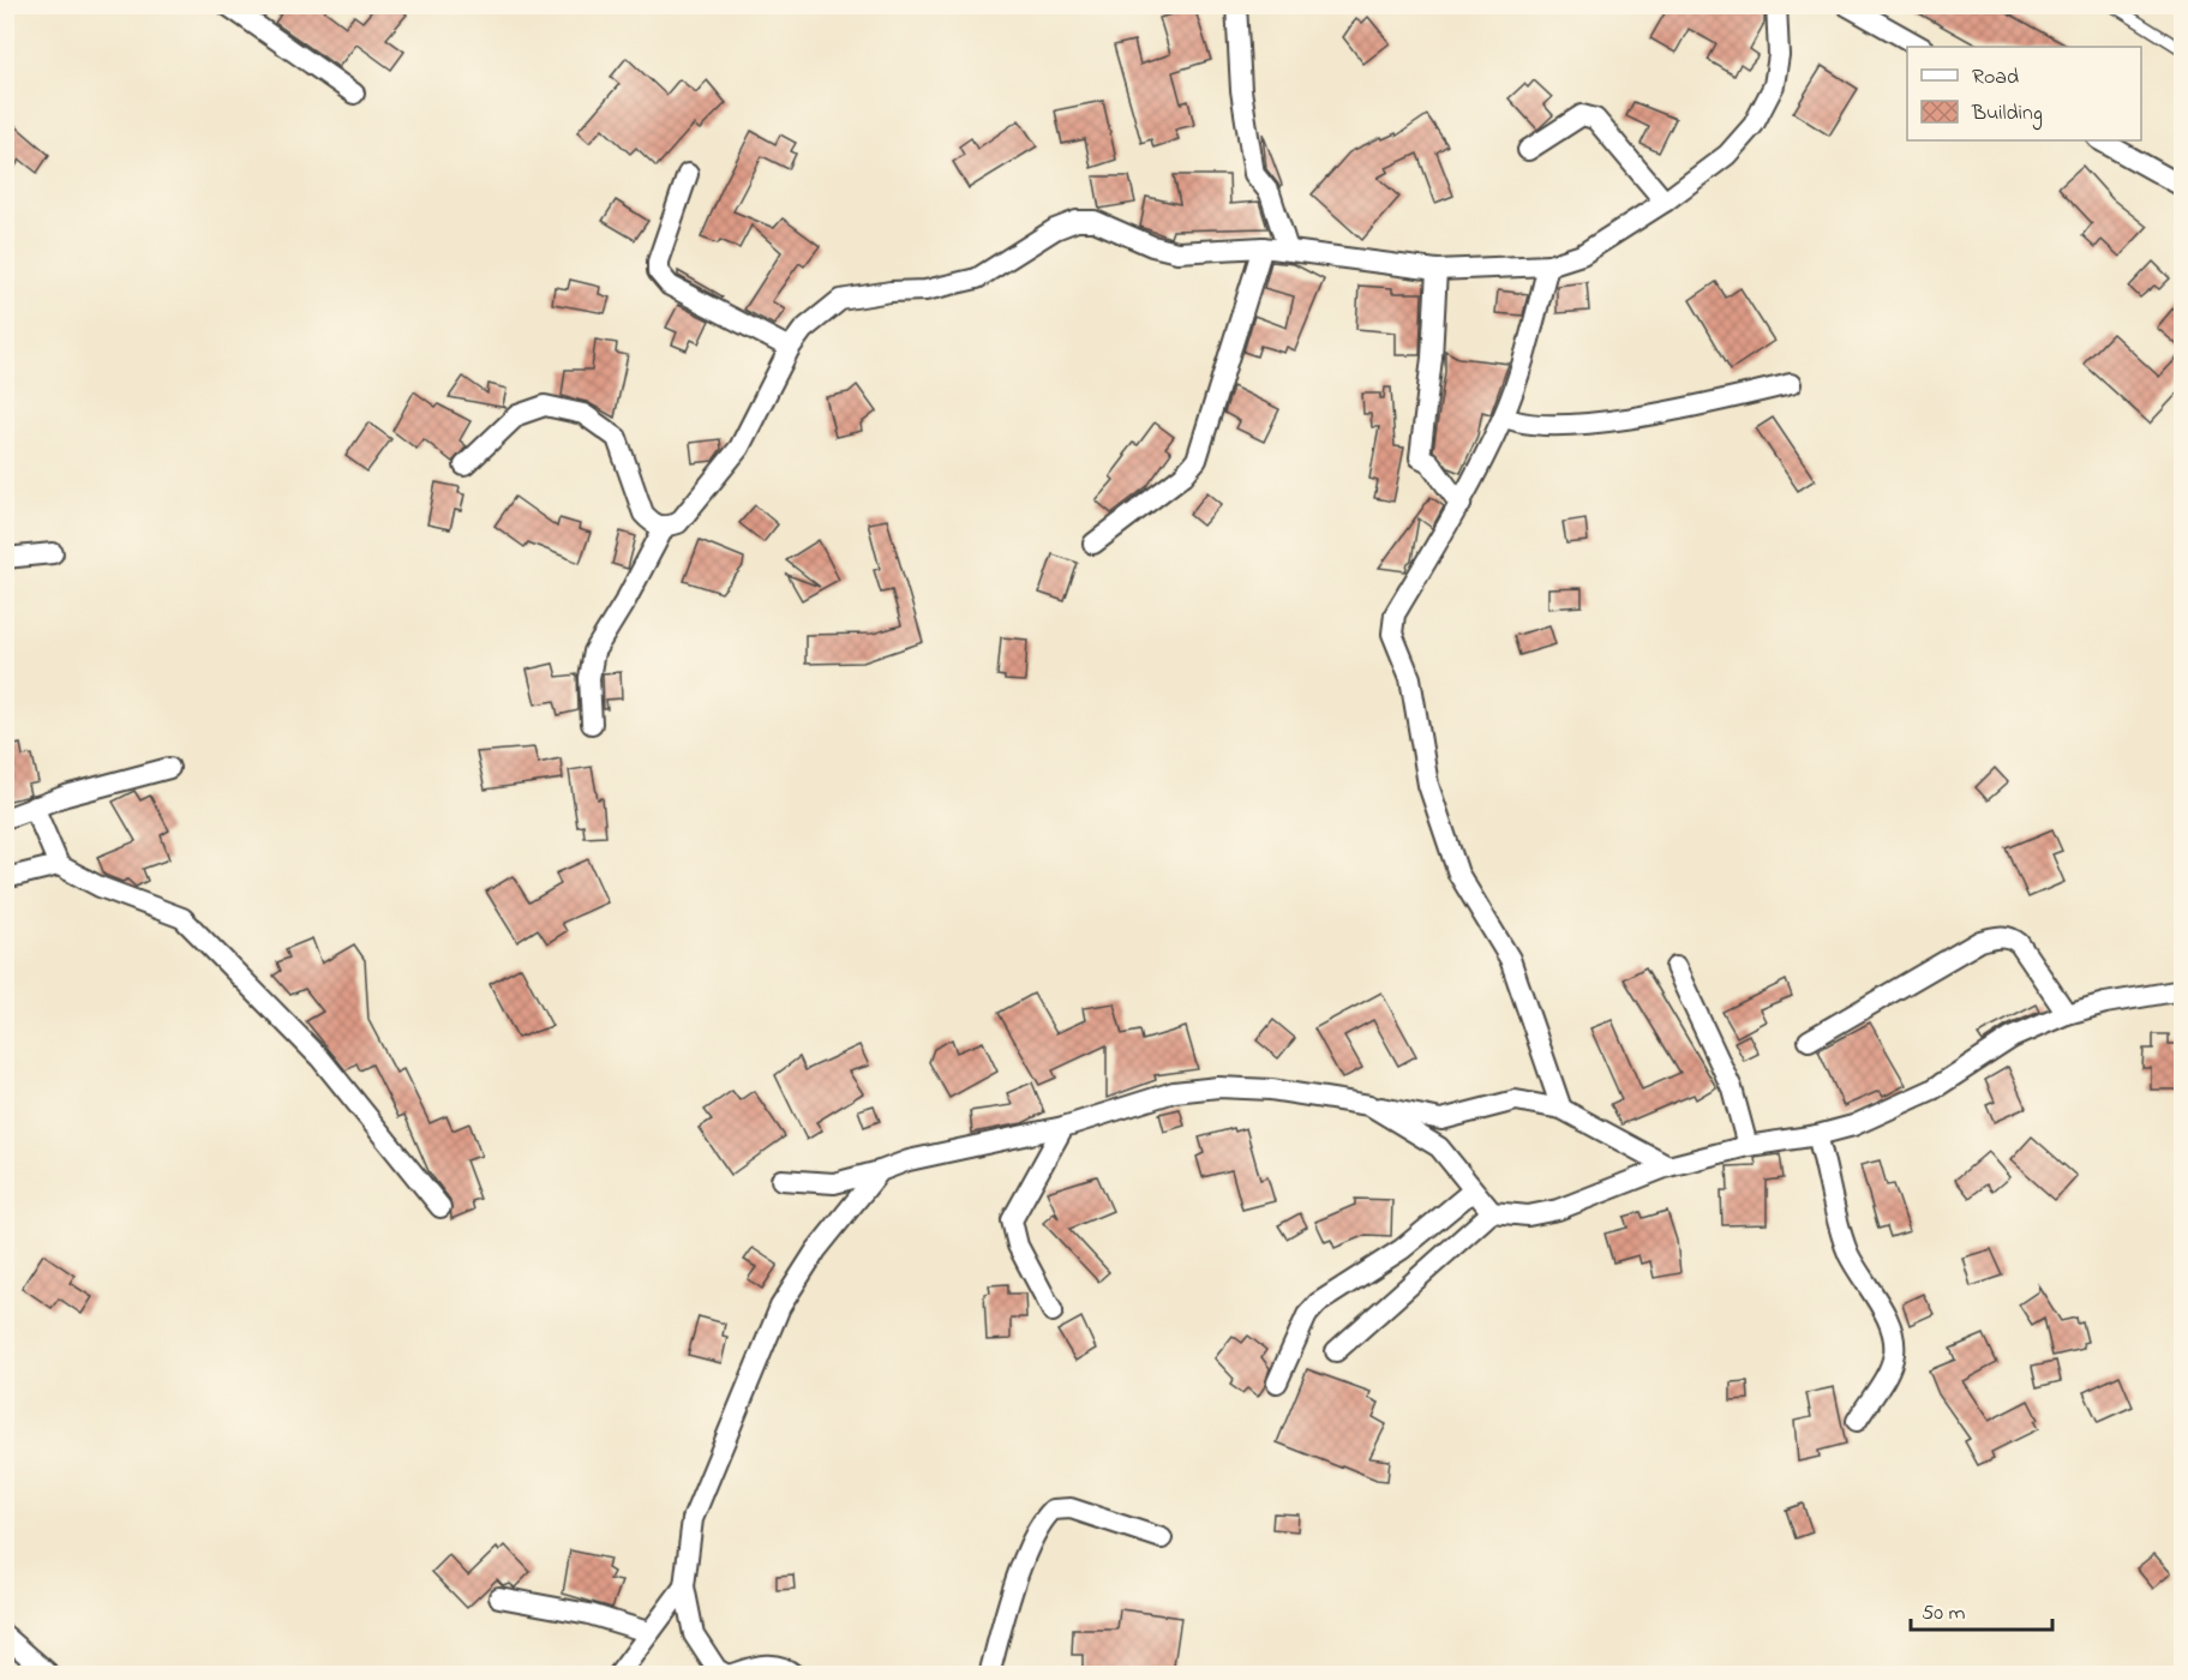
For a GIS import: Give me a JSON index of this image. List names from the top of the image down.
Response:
{
  "legend": ["Road", "Building"],
  "scale_bar": "50 m"
}
